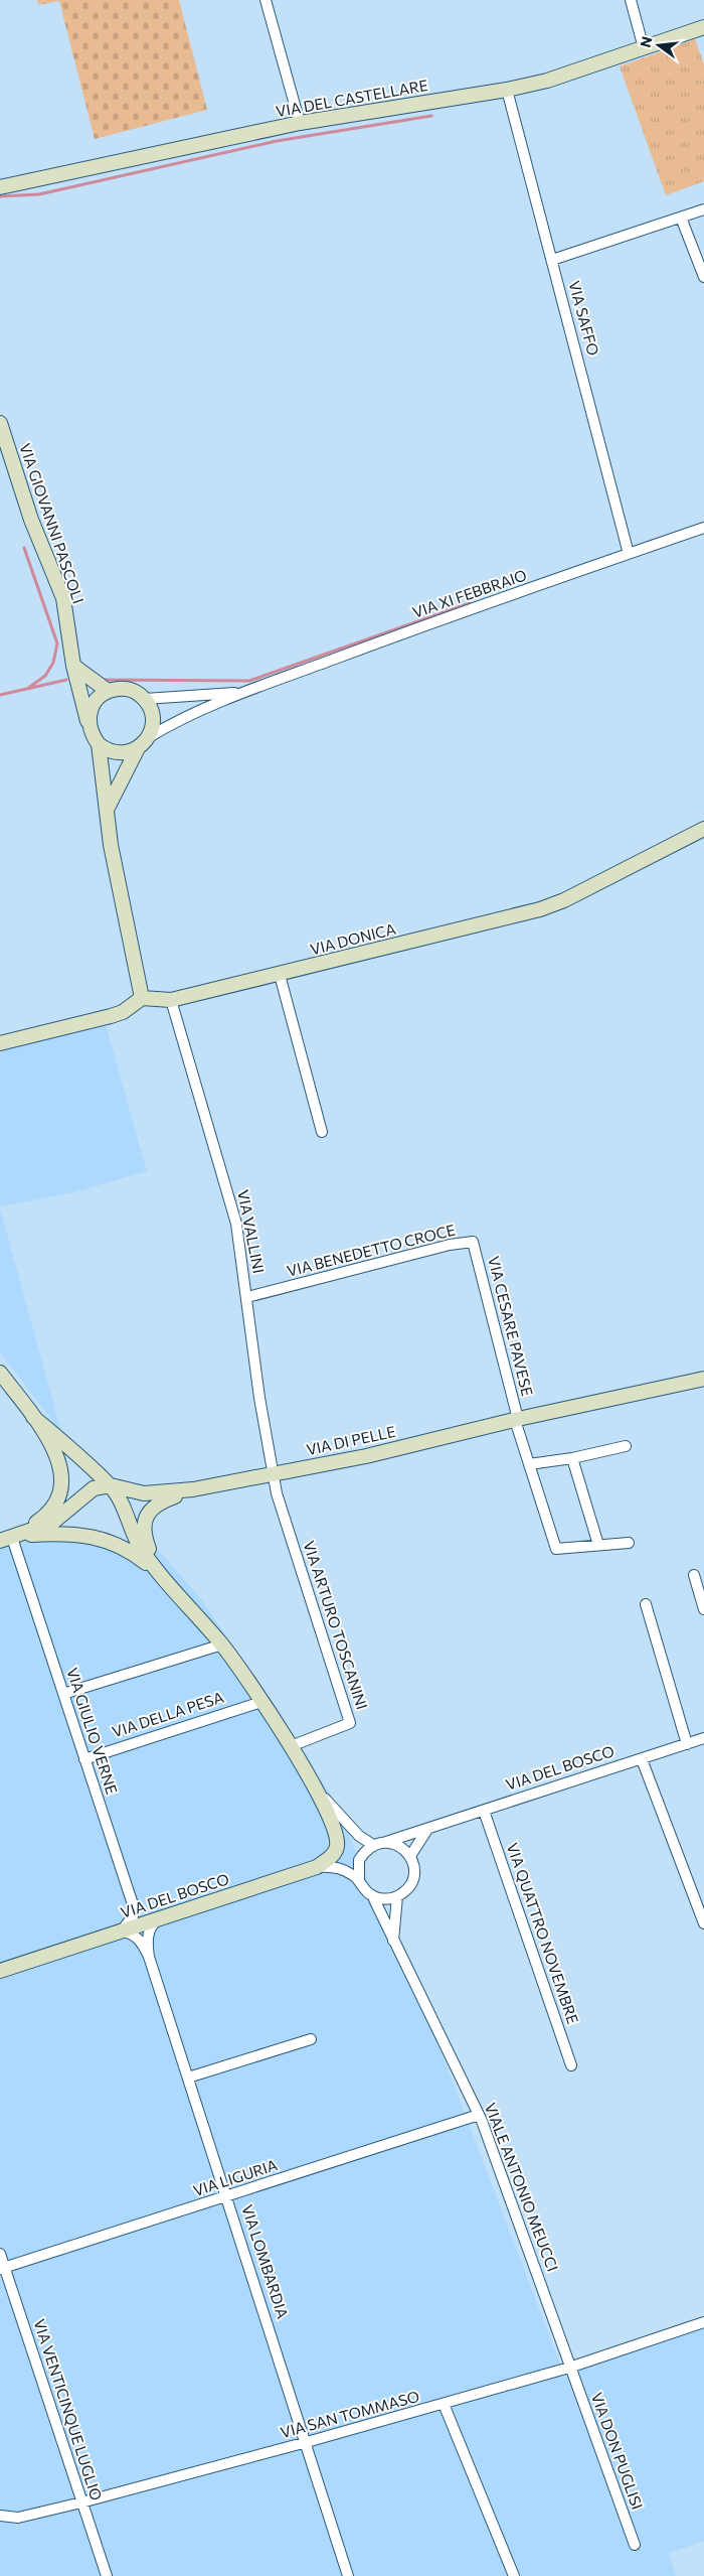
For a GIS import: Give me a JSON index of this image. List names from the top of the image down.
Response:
{
  "streets": {
    "street": [
      "VIA DEL CASTELLARE",
      "VIA SAFFO",
      "VIA GIOVANNI PASCOLI",
      "VIA XI FEBBRAIO",
      "VIA DONICA",
      "VIA VALLINI",
      "VIA BENEDETTO CROCE",
      "VIA CESARE PAVESE",
      "VIA DI PELLE",
      "VIA ARTURO TOSCANINI",
      "VIA DELLA PESA",
      "VIA GIULIO VERNE",
      "VIA DEL BOSCO",
      "VIA QUATTRO NOVEMBRE",
      "VIA LIGURIA",
      "VIALE ANTONIO MEUCCI",
      "VIA LOMBARDIA",
      "VIA VENTICINQUE LUGLIO",
      "VIA SAN TOMMASO",
      "VIA DON PUGLISI"
    ]
  },
  "crossings": [
    ["VIA DEL CASTELLARE", "VIA SAFFO"],
    ["VIA SAFFO", "VIA XI FEBBRAIO"],
    ["VIA GIOVANNI PASCOLI", "VIA XI FEBBRAIO"],
    ["VIA GIOVANNI PASCOLI", "VIA DONICA"],
    ["VIA DONICA", "VIA VALLINI"],
    ["VIA VALLINI", "VIA BENEDETTO CROCE"],
    ["VIA VALLINI", "VIA DI PELLE"],
    ["VIA VALLINI", "VIA ARTURO TOSCANINI"],
    ["VIA BENEDETTO CROCE", "VIA CESARE PAVESE"],
    ["VIA CESARE PAVESE", "VIA DI PELLE"],
    ["VIA DI PELLE", "VIA ARTURO TOSCANINI"],
    ["VIA DI PELLE", "VIA GIULIO VERNE"],
    ["VIA DELLA PESA", "VIA GIULIO VERNE"],
    ["VIA GIULIO VERNE", "VIA DEL BOSCO"],
    ["VIA GIULIO VERNE", "VIA LOMBARDIA"],
    ["VIA DEL BOSCO", "VIA QUATTRO NOVEMBRE"],
    ["VIA DEL BOSCO", "VIALE ANTONIO MEUCCI"],
    ["VIA DEL BOSCO", "VIA LOMBARDIA"],
    ["VIA LIGURIA", "VIALE ANTONIO MEUCCI"],
    ["VIA LIGURIA", "VIA LOMBARDIA"],
    ["VIA LIGURIA", "VIA VENTICINQUE LUGLIO"],
    ["VIALE ANTONIO MEUCCI", "VIA SAN TOMMASO"],
    ["VIALE ANTONIO MEUCCI", "VIA DON PUGLISI"],
    ["VIA LOMBARDIA", "VIA SAN TOMMASO"],
    ["VIA VENTICINQUE LUGLIO", "VIA SAN TOMMASO"],
    ["VIA SAN TOMMASO", "VIA DON PUGLISI"]
  ],
  "north": "left"
}
